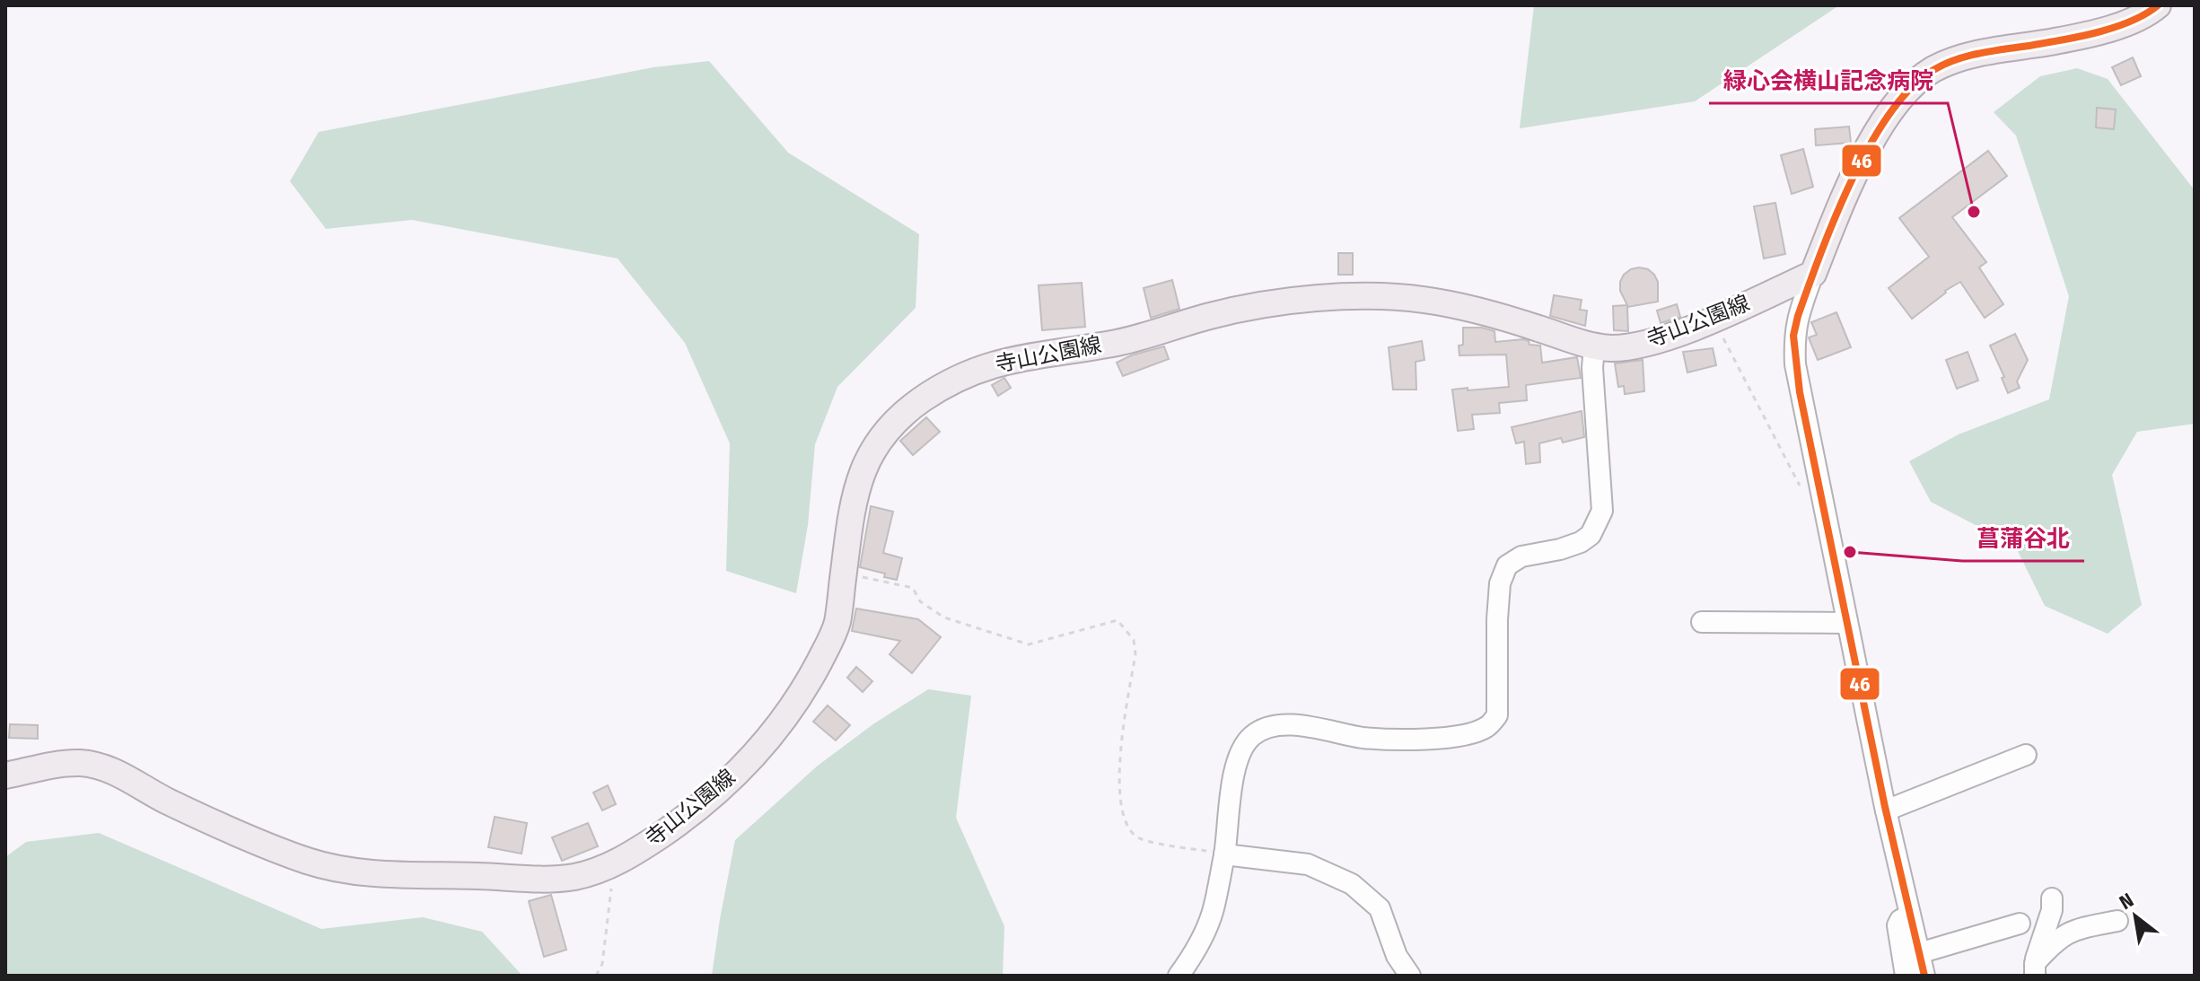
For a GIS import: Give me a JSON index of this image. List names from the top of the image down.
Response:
{
  "streets": {
    "main road": ["寺山公園線"]
  },
  "places": ["緑心会横山記念病院", "菖蒲谷北"],
  "lines": ["transit line 46"],
  "north": "top left"
}
